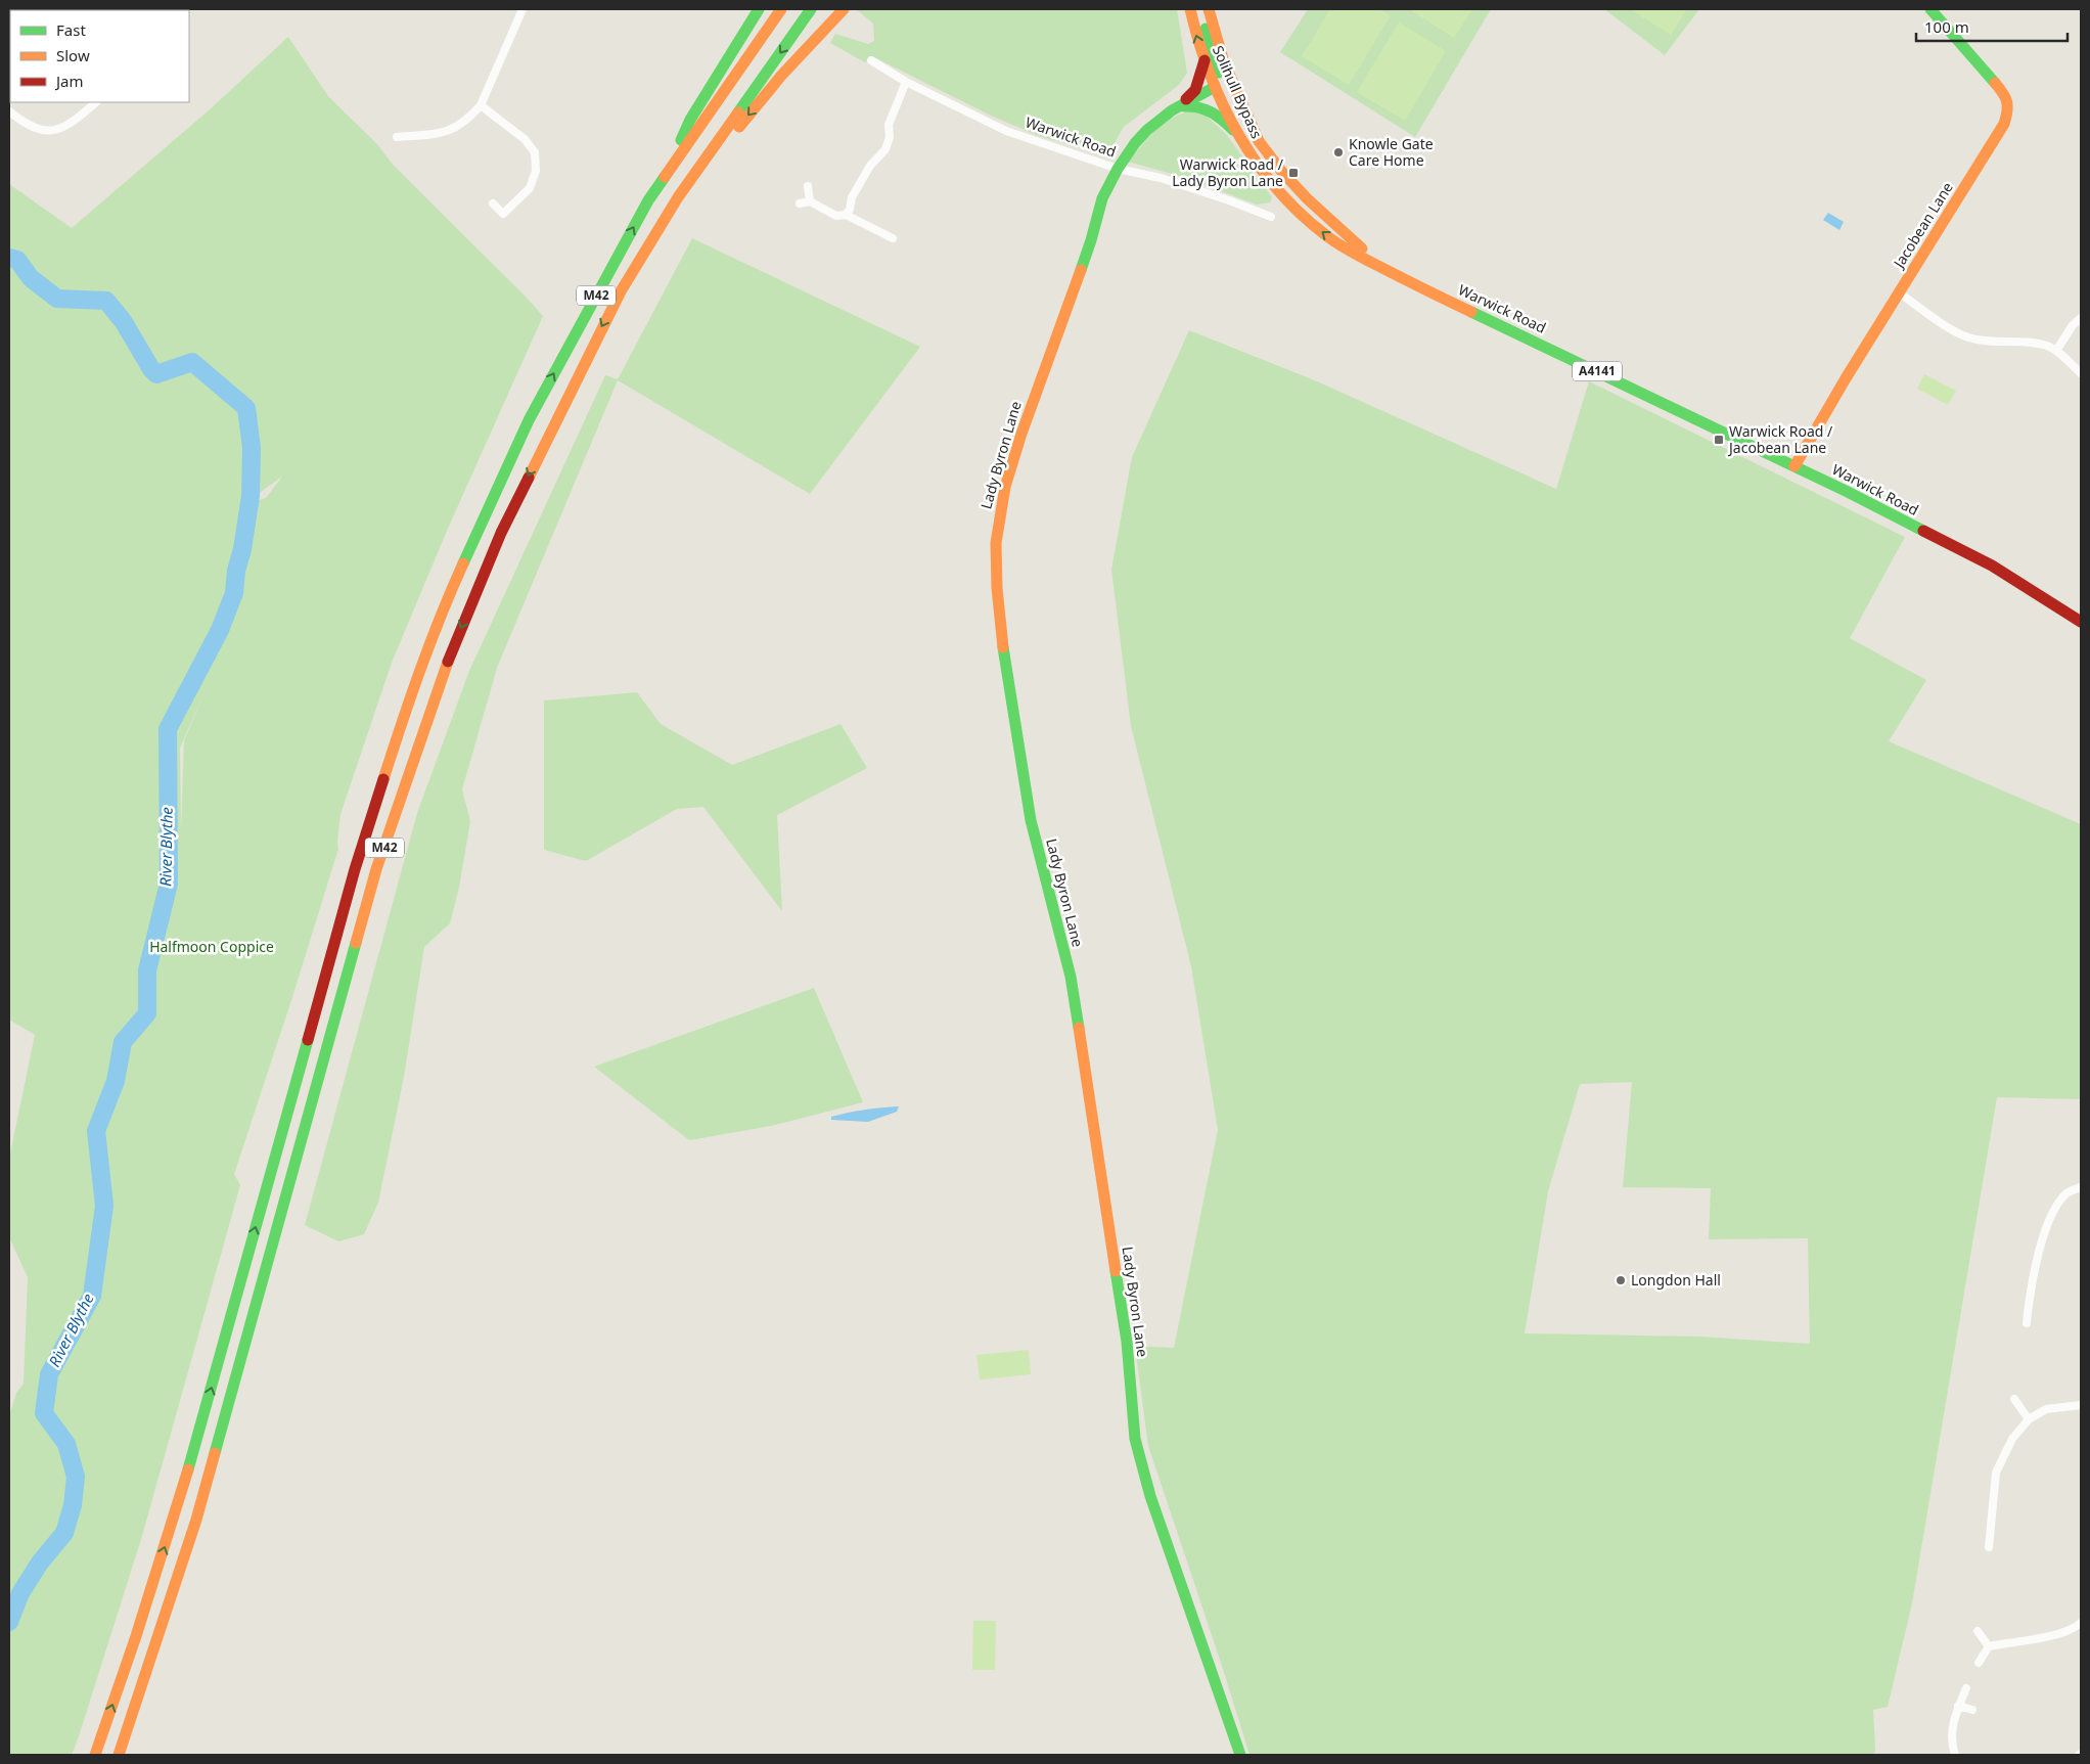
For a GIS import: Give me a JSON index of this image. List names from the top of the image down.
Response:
{
  "streets": {
    "main road": [
      "Solihull Bypass",
      "Warwick Road",
      "Jacobean Lane",
      "M42",
      "A4141",
      "Lady Byron Lane"
    ]
  },
  "crossings": [
    ["Solihull Bypass", "Warwick Road"],
    ["Solihull Bypass", "Lady Byron Lane"],
    ["Warwick Road", "Jacobean Lane"],
    ["Warwick Road", "Lady Byron Lane"]
  ],
  "water": ["River Blythe"],
  "parks": ["Halfmoon Coppice"],
  "places": {
    "other": ["Knowle Gate Care Home", "Longdon Hall"],
    "transit": ["Warwick Road / Lady Byron Lane", "Warwick Road / Jacobean Lane"]
  },
  "legend": ["Fast", "Slow", "Jam"],
  "scale_bar": "100 m"
}
